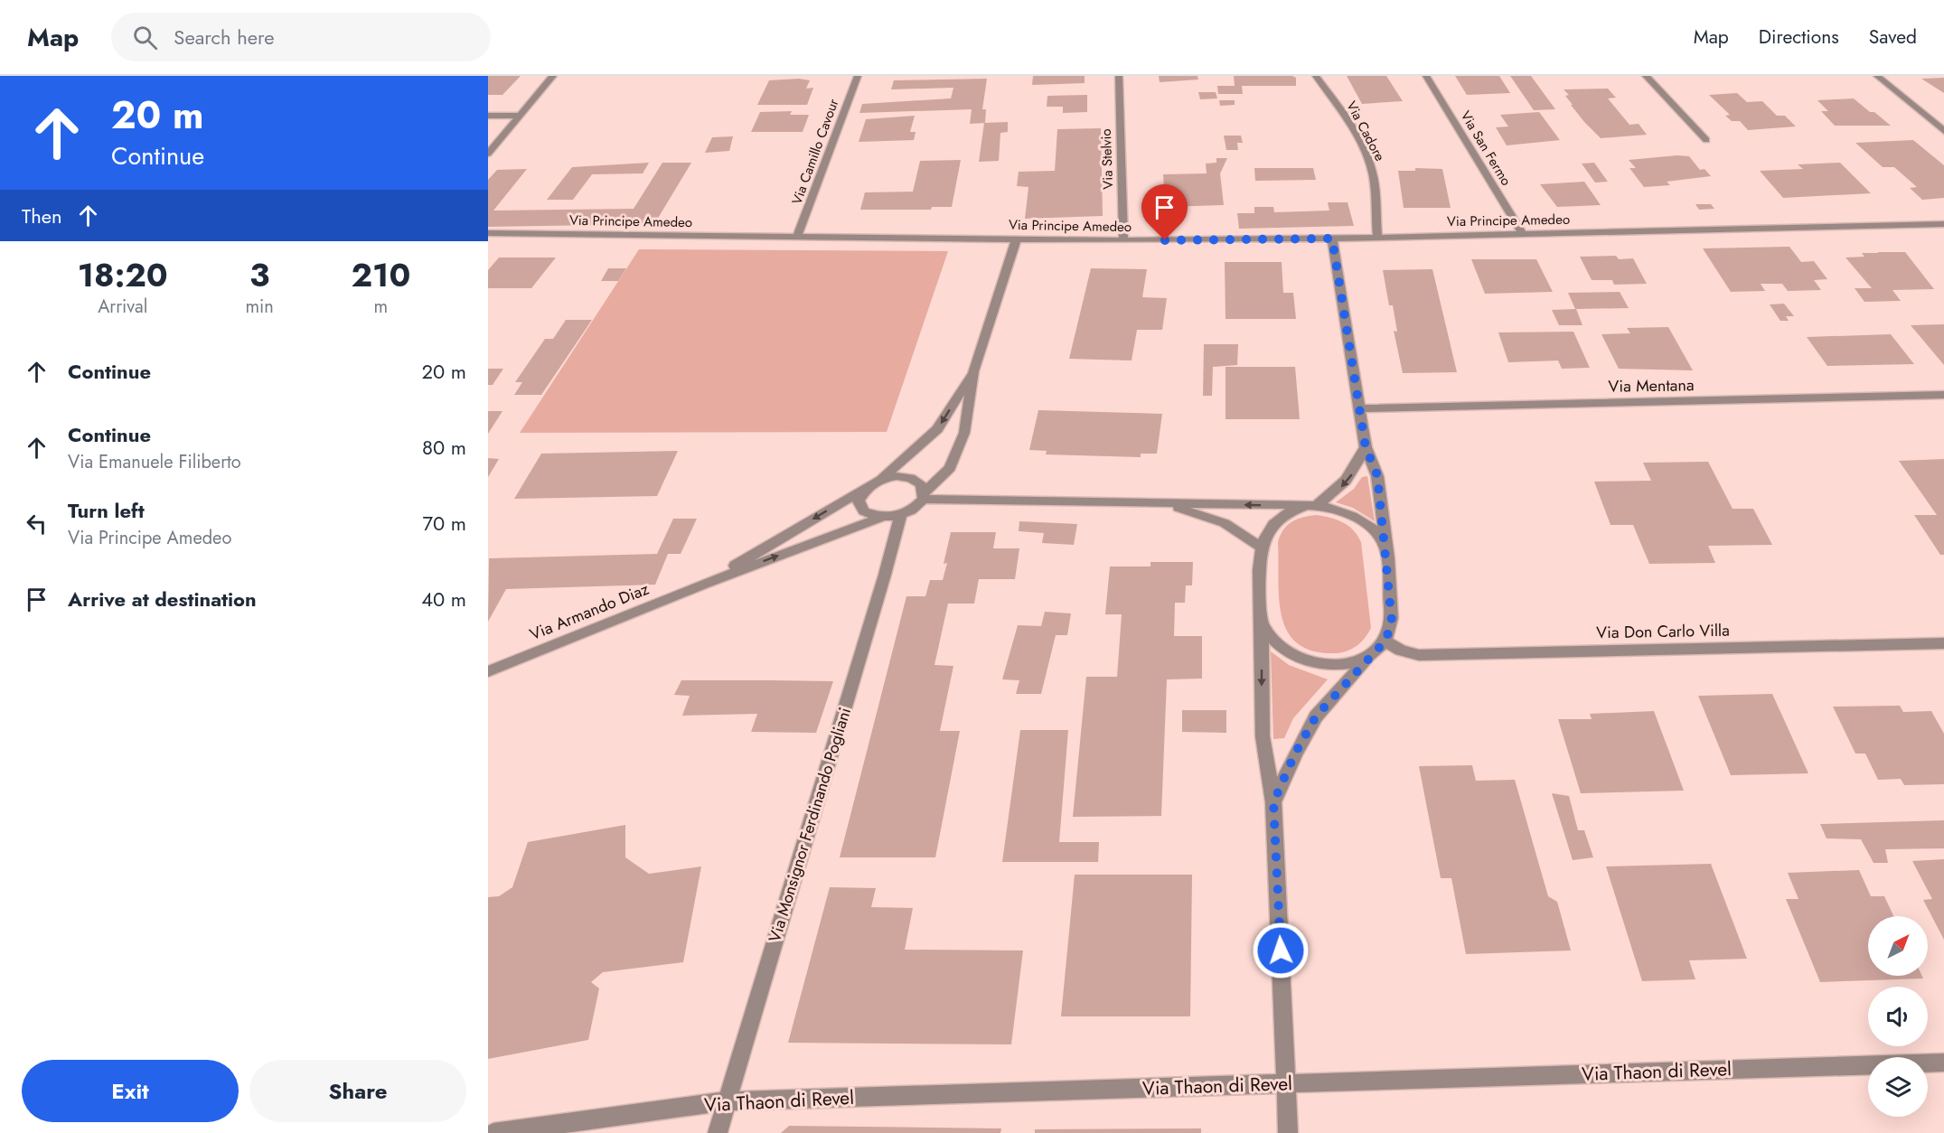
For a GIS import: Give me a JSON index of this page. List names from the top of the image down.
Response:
{
  "streets": {
    "street": [
      "Via Cadore",
      "Via San Fermo",
      "Via Camillo Cavour",
      "Via Stelvio",
      "Via Principe Amedeo",
      "Via Mentana",
      "Via Armando Diaz",
      "Via Don Carlo Villa",
      "Via Monsignor Ferdinando Pogliani",
      "Via Thaon di Revel"
    ]
  },
  "crossings": [
    ["Via Cadore", "Via Principe Amedeo"],
    ["Via San Fermo", "Via Principe Amedeo"],
    ["Via Camillo Cavour", "Via Principe Amedeo"],
    ["Via Stelvio", "Via Principe Amedeo"],
    ["Via Armando Diaz", "Via Monsignor Ferdinando Pogliani"],
    ["Via Monsignor Ferdinando Pogliani", "Via Thaon di Revel"]
  ],
  "north": "top right",
  "page": {
    "header": "Map",
    "search": "Search here",
    "nav": ["Map", "Directions", "Saved"],
    "turn": ["20 m", "Continue"],
    "then": "Then",
    "eta": [
      "18:20",
      "Arrival",
      "3",
      "min",
      "210",
      "m"
    ],
    "list": [
      {
        "name": "Continue",
        "value": "20 m"
      },
      {
        "name": "Continue",
        "note": "Via Emanuele Filiberto",
        "value": "80 m"
      },
      {
        "name": "Turn left",
        "note": "Via Principe Amedeo",
        "value": "70 m"
      },
      {
        "name": "Arrive at destination",
        "value": "40 m"
      }
    ],
    "buttons": ["Exit", "Share"]
  }
}
